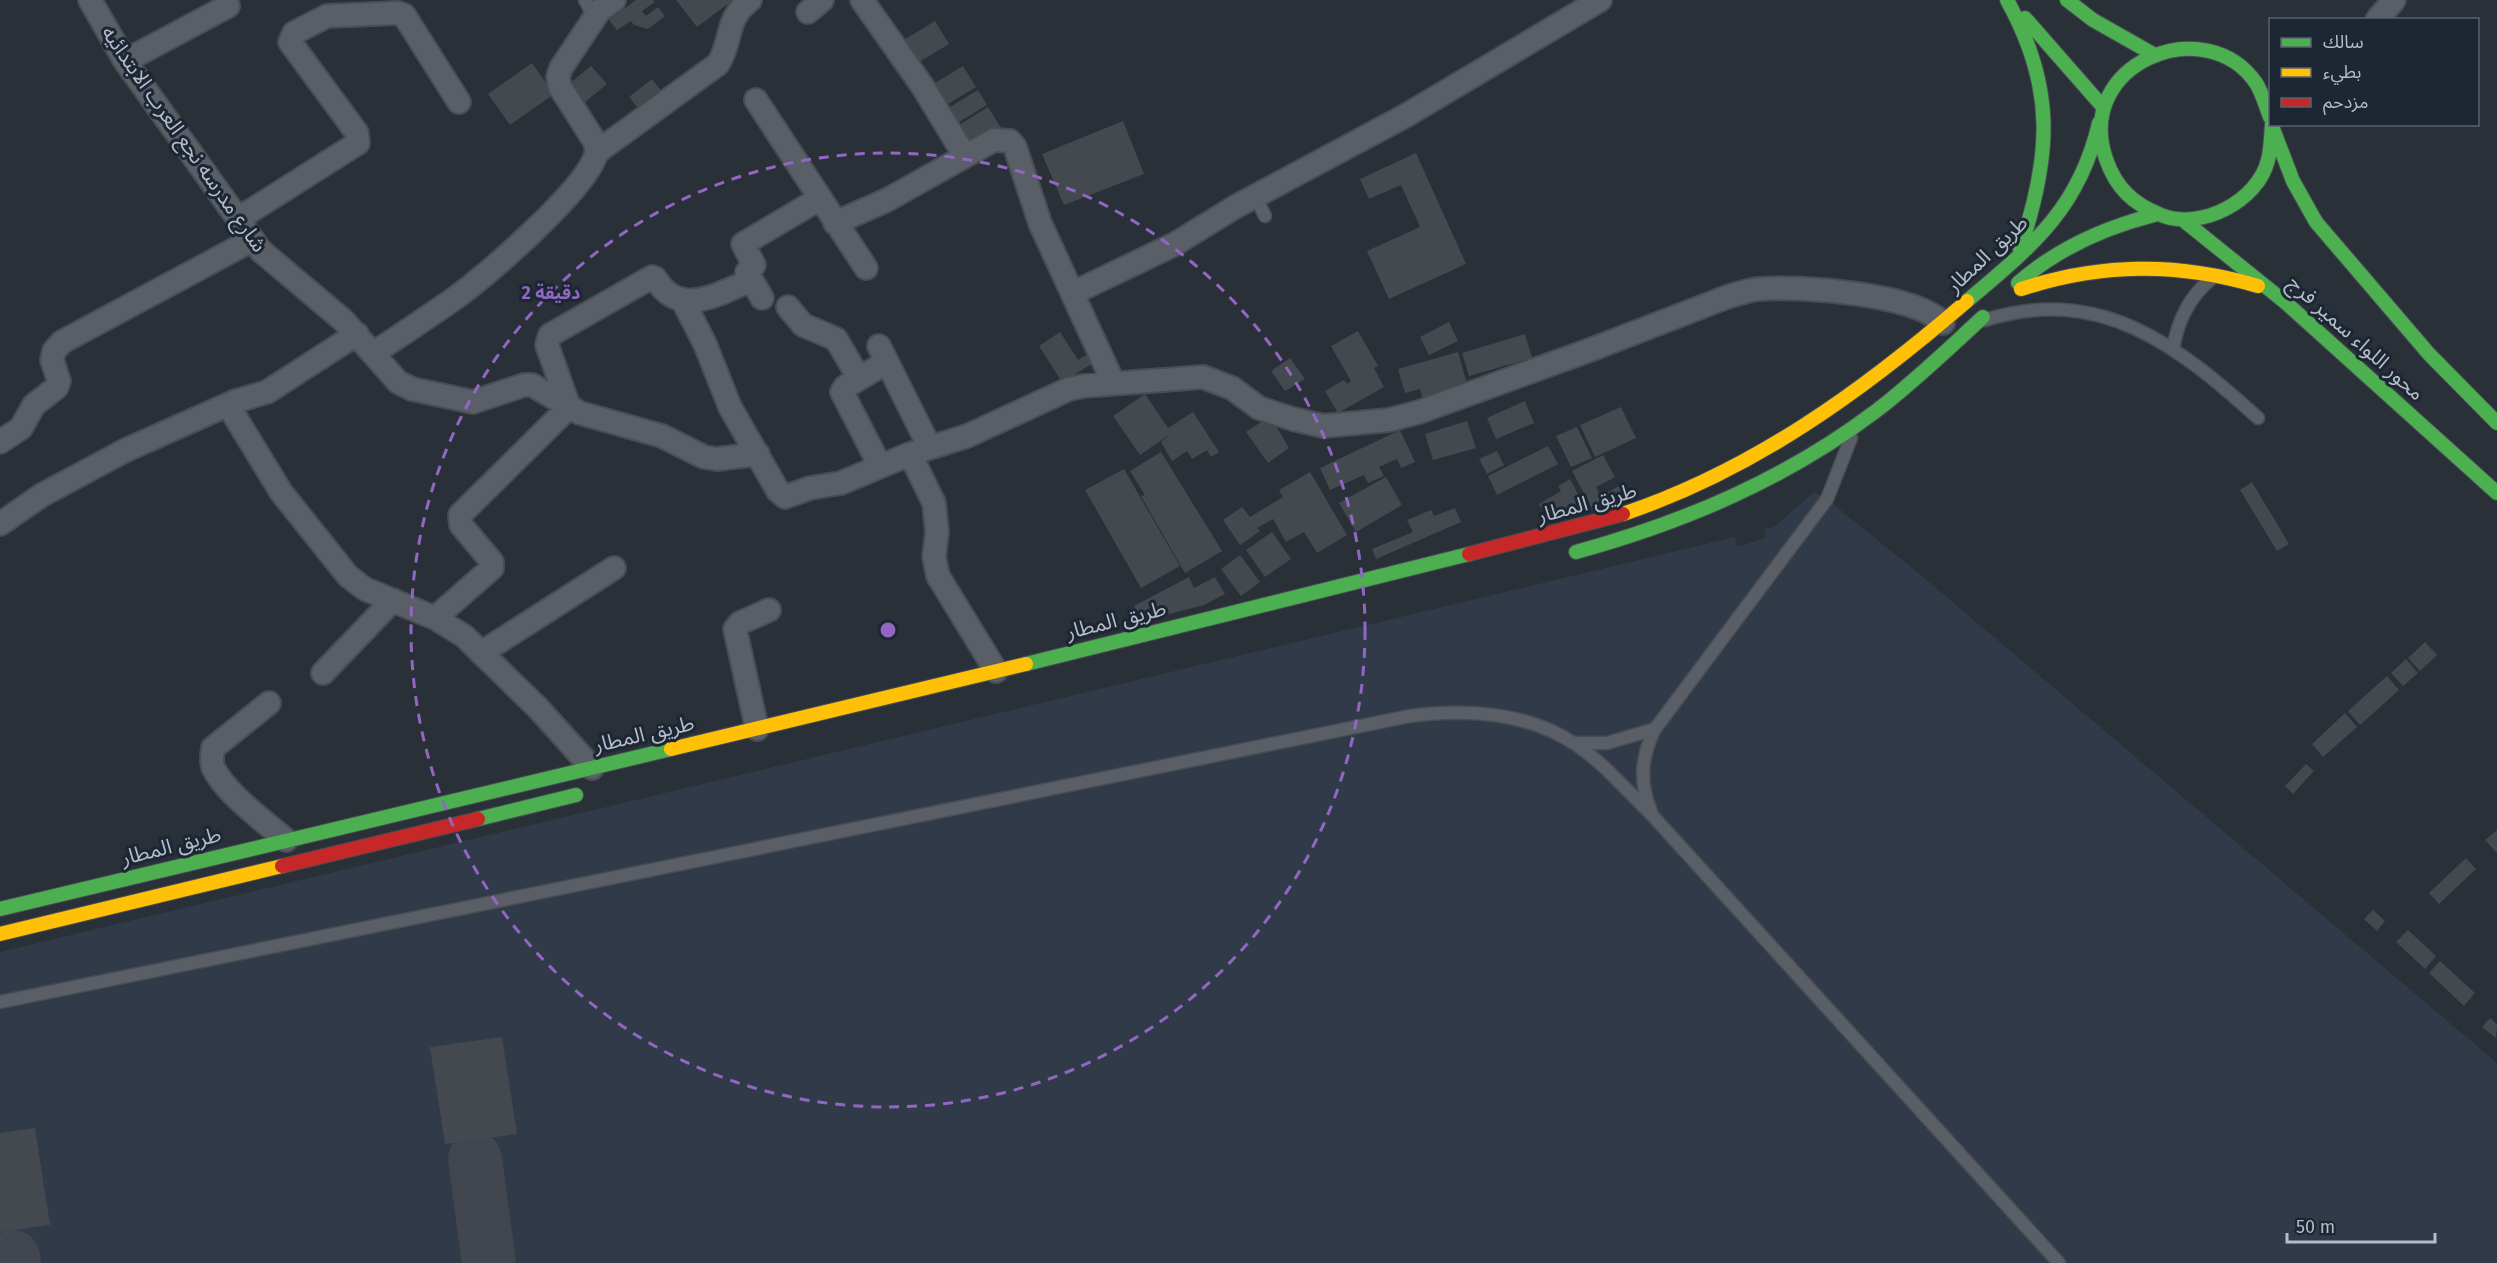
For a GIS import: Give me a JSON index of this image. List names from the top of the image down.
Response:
{
  "streets": {
    "main road": ["طريق المطار", "محور اللواء سمير فرج"],
    "street": ["شارع مدرسه نجع العرب الابتدائيه"]
  },
  "legend": ["سالك", "بطيء", "مزدحم"],
  "scale_bar": "50 m",
  "rings": ["2 دقيقة"]
}
